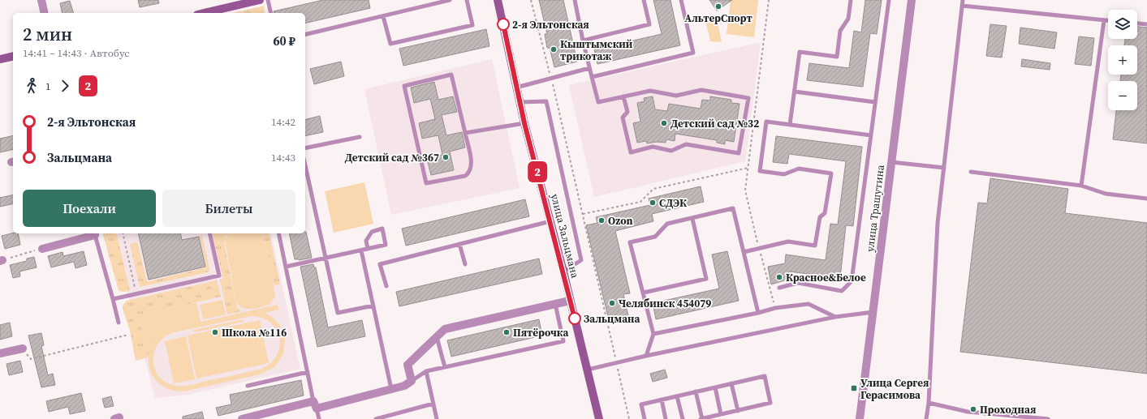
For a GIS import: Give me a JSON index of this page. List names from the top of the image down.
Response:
{
  "streets": {
    "street": ["улица Трашутина", "улица Зальцмана"]
  },
  "places": {
    "other": [
      "АльтерСпорт",
      "2-я Эльтонская",
      "Кыштымский трикотаж",
      "Детский сад №32",
      "Детский сад №367",
      "СДЭК",
      "Ozon",
      "Красное&Белое",
      "Челябинск 454079",
      "Зальцмана",
      "Школа №116",
      "Пятёрочка",
      "Проходная"
    ],
    "transit": ["Улица Сергея Герасимова"]
  },
  "lines": ["bus line 2"],
  "page": {
    "on_map": "2",
    "map_buttons": ["+", "−"],
    "heading": ["2 мин", "14:41 – 14:43 · Автобус", "60 ₽"],
    "legs": ["1", "2"],
    "list": [
      {
        "name": "2-я Эльтонская",
        "value": "14:42"
      },
      {
        "name": "Зальцмана",
        "value": "14:43"
      }
    ],
    "buttons": ["Поехали", "Билеты"]
  }
}
